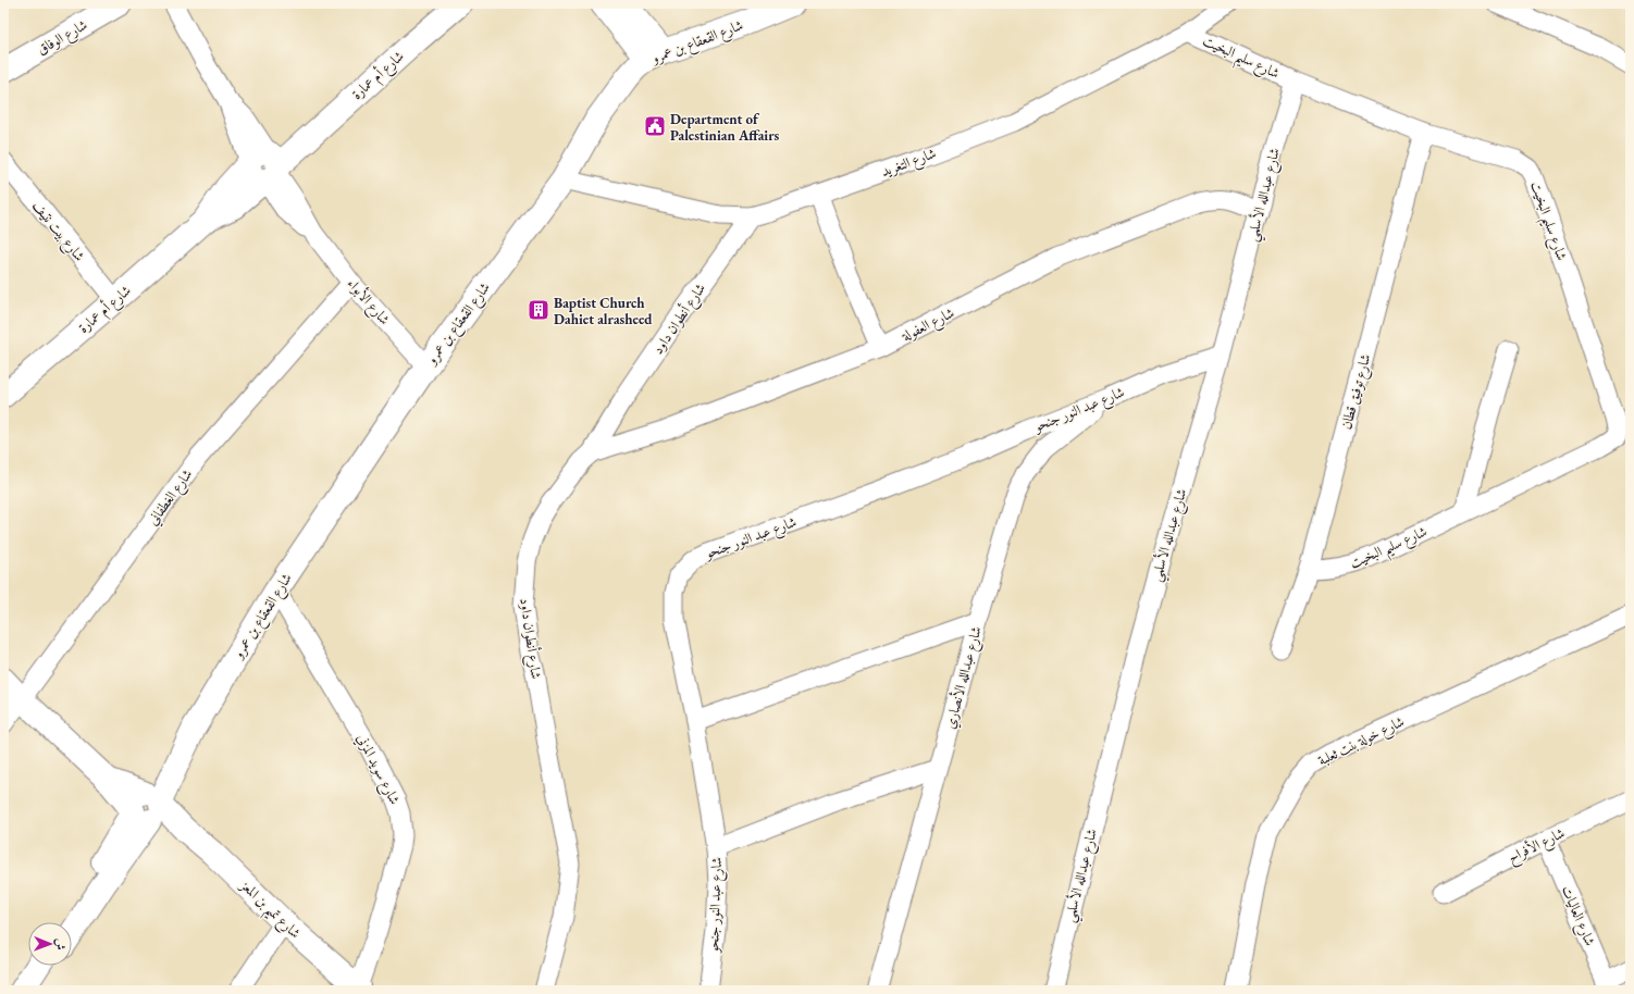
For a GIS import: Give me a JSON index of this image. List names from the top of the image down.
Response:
{
  "streets": {
    "street": [
      "شارع الوفاق",
      "شارع القعقاع بن عمرو",
      "شارع سليم البخيت",
      "شارع أم عمارة",
      "شارع التغريد",
      "شارع عبدالله الأسلمي",
      "شارع بيت نتيف",
      "شارع الأبواء",
      "شارع أنطوان داود",
      "شارع العفولة",
      "شارع توفيق قطان",
      "شارع عبد النور جنحو",
      "شارع الغطفاني",
      "شارع عبدالله الأنصاري",
      "شارع خولة بنت ثعلبة",
      "شارع سويد المزني",
      "شارع الأفراح",
      "شارع تميم بن المعز",
      "شارع العاليات"
    ]
  },
  "crossings": [
    ["شارع القعقاع بن عمرو", "شارع التغريد"],
    ["شارع القعقاع بن عمرو", "شارع الأبواء"],
    ["شارع القعقاع بن عمرو", "شارع سويد المزني"],
    ["شارع القعقاع بن عمرو", "شارع تميم بن المعز"],
    ["شارع سليم البخيت", "شارع التغريد"],
    ["شارع سليم البخيت", "شارع عبدالله الأسلمي"],
    ["شارع سليم البخيت", "شارع توفيق قطان"],
    ["شارع أم عمارة", "شارع بيت نتيف"],
    ["شارع أم عمارة", "شارع الأبواء"],
    ["شارع التغريد", "شارع أنطوان داود"],
    ["شارع عبدالله الأسلمي", "شارع العفولة"],
    ["شارع عبدالله الأسلمي", "شارع عبد النور جنحو"],
    ["شارع الأبواء", "شارع الغطفاني"],
    ["شارع أنطوان داود", "شارع العفولة"],
    ["شارع عبد النور جنحو", "شارع عبدالله الأنصاري"],
    ["شارع الغطفاني", "شارع تميم بن المعز"],
    ["شارع سويد المزني", "شارع تميم بن المعز"],
    ["شارع الأفراح", "شارع العاليات"]
  ],
  "places": {
    "public building": ["Department of Palestinian Affairs"],
    "building": ["Baptist Church Dahiet alrasheed"]
  },
  "north": "right"
}
